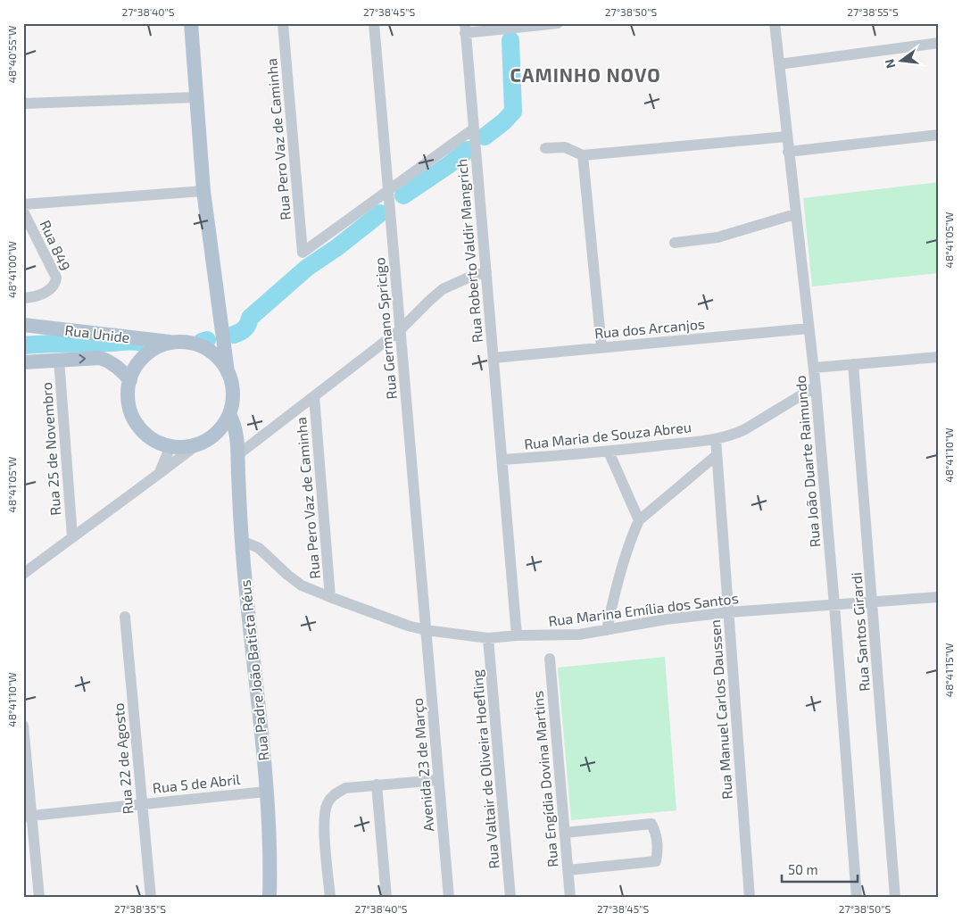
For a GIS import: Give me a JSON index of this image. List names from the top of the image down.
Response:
{
  "streets": {
    "main road": ["Rua Unide", "Rua Padre João Batista Réus"],
    "street": [
      "Rua Pero Vaz de Caminha",
      "Rua 849",
      "Rua Roberto Valdir Mangrich",
      "Rua Germano Spricigo",
      "Rua dos Arcanjos",
      "Rua Maria de Souza Abreu",
      "Rua 25 de Novembro",
      "Rua João Duarte Raimundo",
      "Rua Marina Emília dos Santos",
      "Rua Santos Girardi",
      "Rua Manuel Carlos Daussen",
      "Rua 22 de Agosto",
      "Avenida 23 de Março",
      "Rua Valtair de Oliveira Hoefling",
      "Rua Engídia Dovina Martins",
      "Rua 5 de Abril"
    ]
  },
  "crossings": [
    ["Rua Pero Vaz de Caminha", "Rua Germano Spricigo"],
    ["Rua Pero Vaz de Caminha", "Rua Marina Emília dos Santos"],
    ["Rua Roberto Valdir Mangrich", "Rua dos Arcanjos"],
    ["Rua Roberto Valdir Mangrich", "Rua Maria de Souza Abreu"],
    ["Rua Roberto Valdir Mangrich", "Rua Marina Emília dos Santos"],
    ["Rua Germano Spricigo", "Rua Marina Emília dos Santos"],
    ["Rua Germano Spricigo", "Avenida 23 de Março"],
    ["Rua dos Arcanjos", "Rua João Duarte Raimundo"],
    ["Rua Unide", "Rua Padre João Batista Réus"],
    ["Rua Maria de Souza Abreu", "Rua João Duarte Raimundo"],
    ["Rua Maria de Souza Abreu", "Rua Manuel Carlos Daussen"],
    ["Rua João Duarte Raimundo", "Rua Marina Emília dos Santos"],
    ["Rua Marina Emília dos Santos", "Rua Santos Girardi"],
    ["Rua Marina Emília dos Santos", "Rua Padre João Batista Réus"],
    ["Rua Marina Emília dos Santos", "Rua Manuel Carlos Daussen"],
    ["Rua Marina Emília dos Santos", "Avenida 23 de Março"],
    ["Rua Marina Emília dos Santos", "Rua Valtair de Oliveira Hoefling"],
    ["Rua Padre João Batista Réus", "Rua 5 de Abril"],
    ["Rua 22 de Agosto", "Rua 5 de Abril"]
  ],
  "districts": ["CAMINHO NOVO"],
  "scale_bar": "50 m",
  "north": "left",
  "coordinates": [
    "27°38'40\"S",
    "27°38'45\"S",
    "27°38'50\"S",
    "27°38'55\"S",
    "48°40'55\"W",
    "48°41'05\"W",
    "48°41'00\"W",
    "48°41'10\"W",
    "48°41'15\"W",
    "27°38'35\"S"
  ]
}
